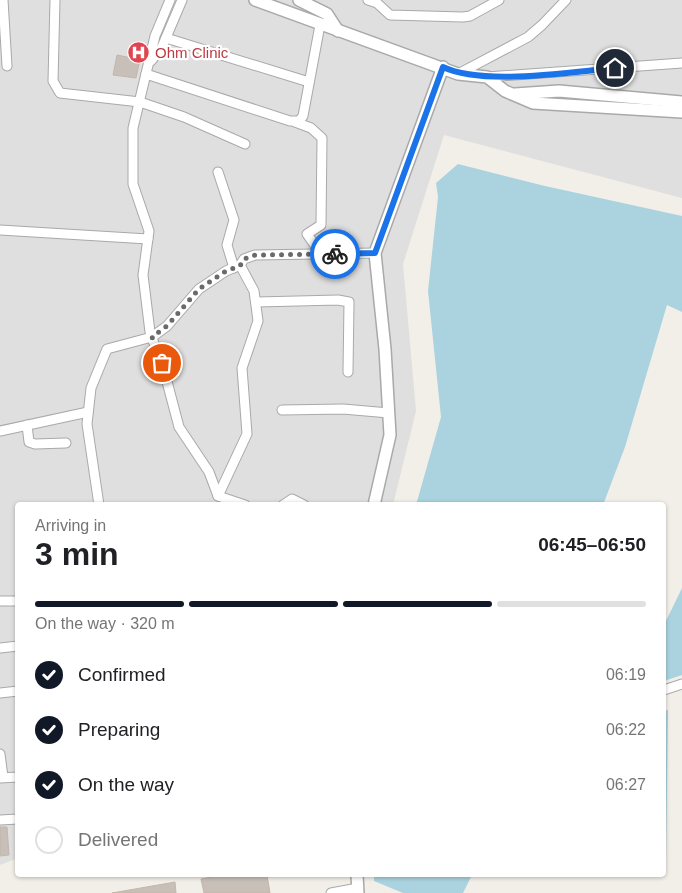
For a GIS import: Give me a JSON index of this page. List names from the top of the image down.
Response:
{
  "places": {
    "hospital": ["Ohm Clinic"]
  },
  "page": {
    "heading": ["3 min", "Arriving in", "06:45–06:50"],
    "bar": "On the way · 320 m",
    "list": [
      ["Confirmed", "06:19"],
      ["Preparing", "06:22"],
      ["On the way", "06:27"],
      "Delivered"
    ]
  }
}
